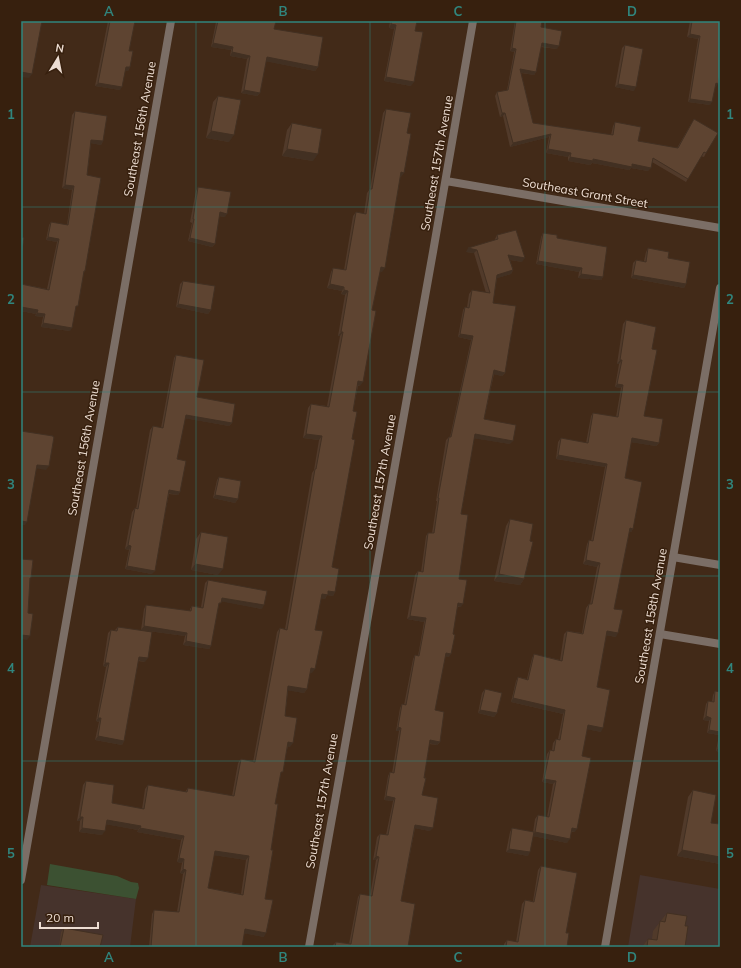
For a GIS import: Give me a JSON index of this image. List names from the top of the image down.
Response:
{
  "streets": {
    "street": [
      "Southeast 156th Avenue",
      "Southeast 157th Avenue",
      "Southeast Grant Street",
      "Southeast 158th Avenue"
    ]
  },
  "crossings": [
    ["Southeast 157th Avenue", "Southeast Grant Street"]
  ],
  "scale_bar": "20 m",
  "north": "top",
  "grid": {
    "columns": [
      "A",
      "B",
      "C",
      "D"
    ],
    "rows": [
      "1",
      "2",
      "3",
      "4",
      "5"
    ]
  }
}
